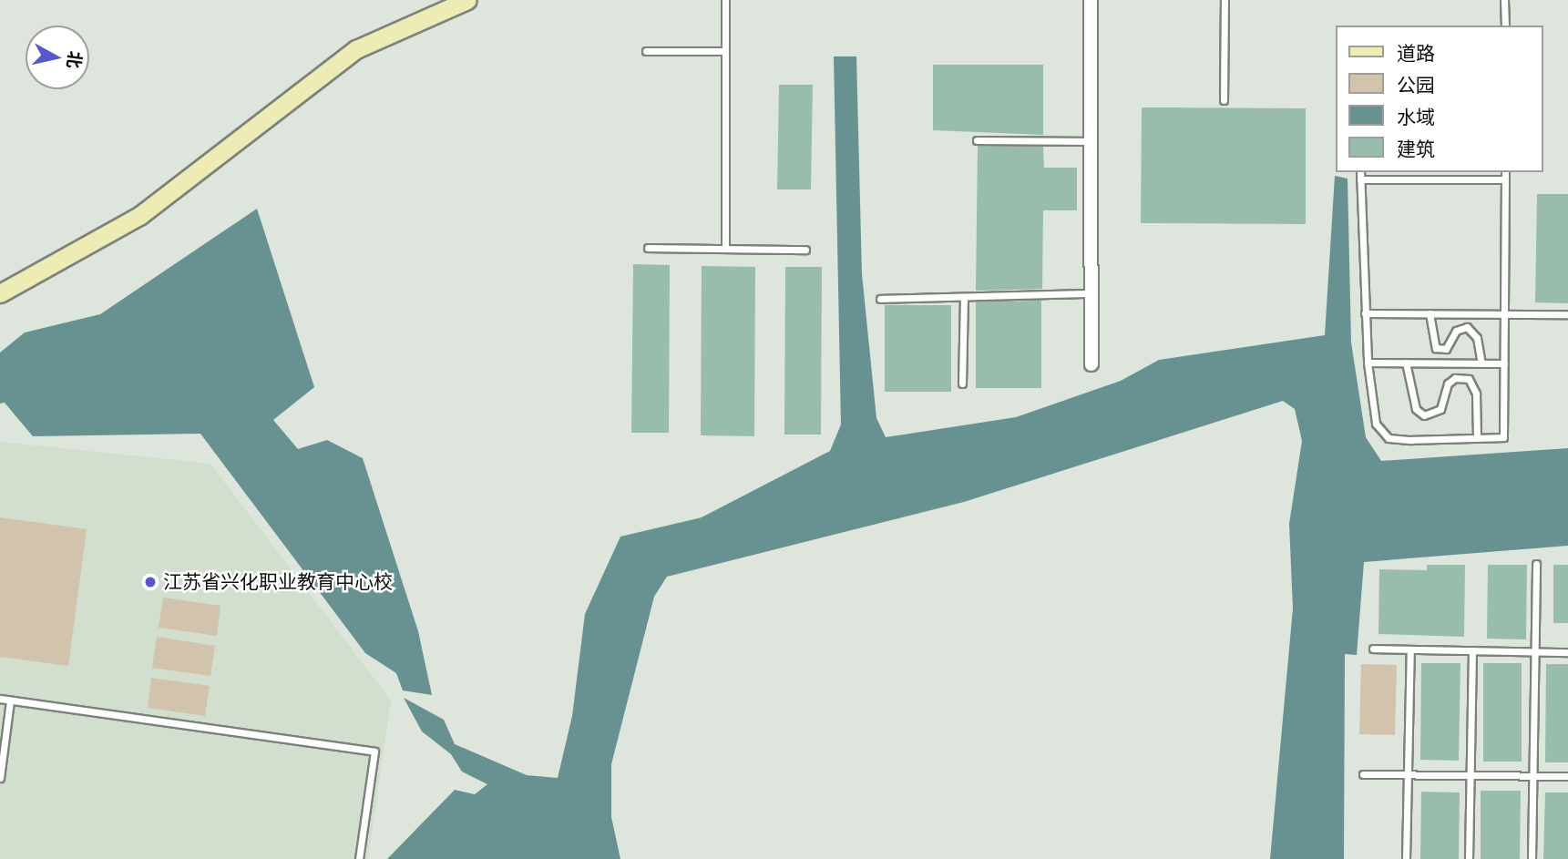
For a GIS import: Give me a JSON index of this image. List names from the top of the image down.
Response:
{
  "places": ["江苏省兴化职业教育中心校"],
  "legend": [
    "道路",
    "公园",
    "水域",
    "建筑"
  ],
  "north": "right"
}
